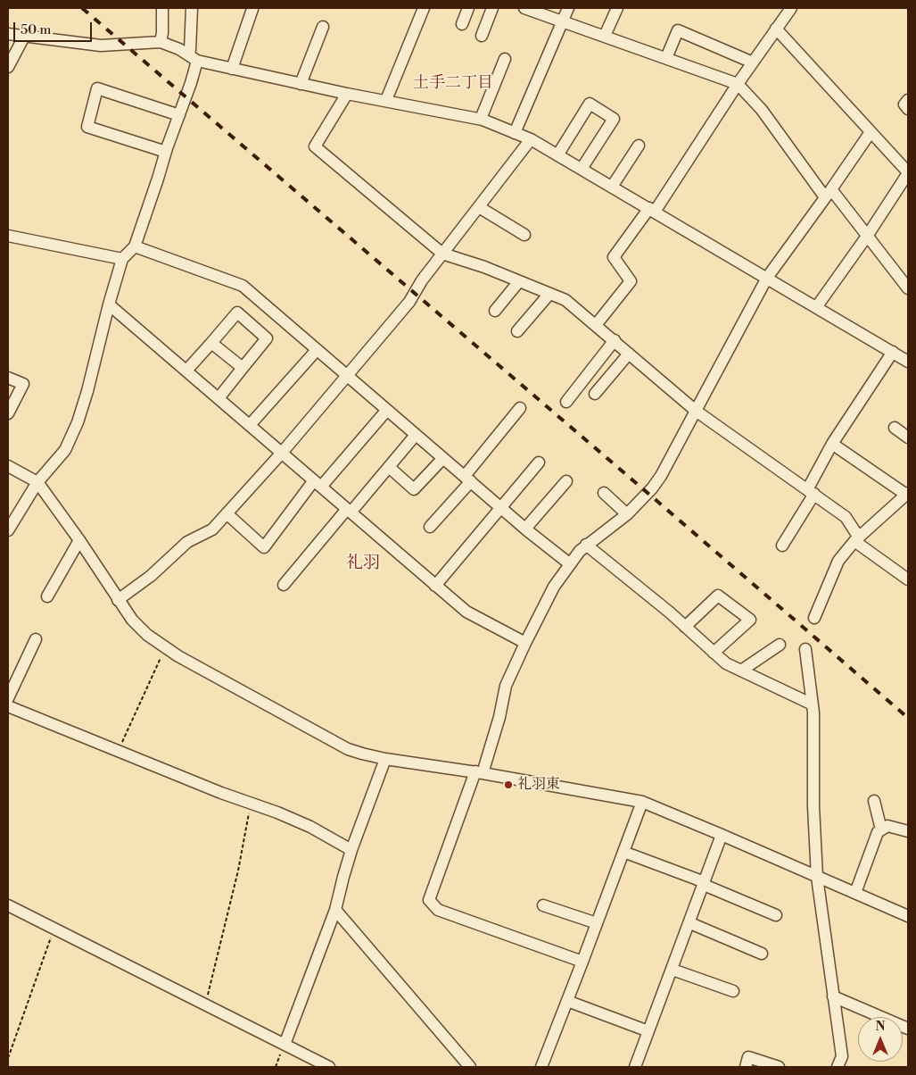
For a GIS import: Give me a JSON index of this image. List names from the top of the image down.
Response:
{
  "districts": ["土手二丁目", "礼羽"],
  "places": ["礼羽東"],
  "scale_bar": "50 m",
  "north": "top"
}
